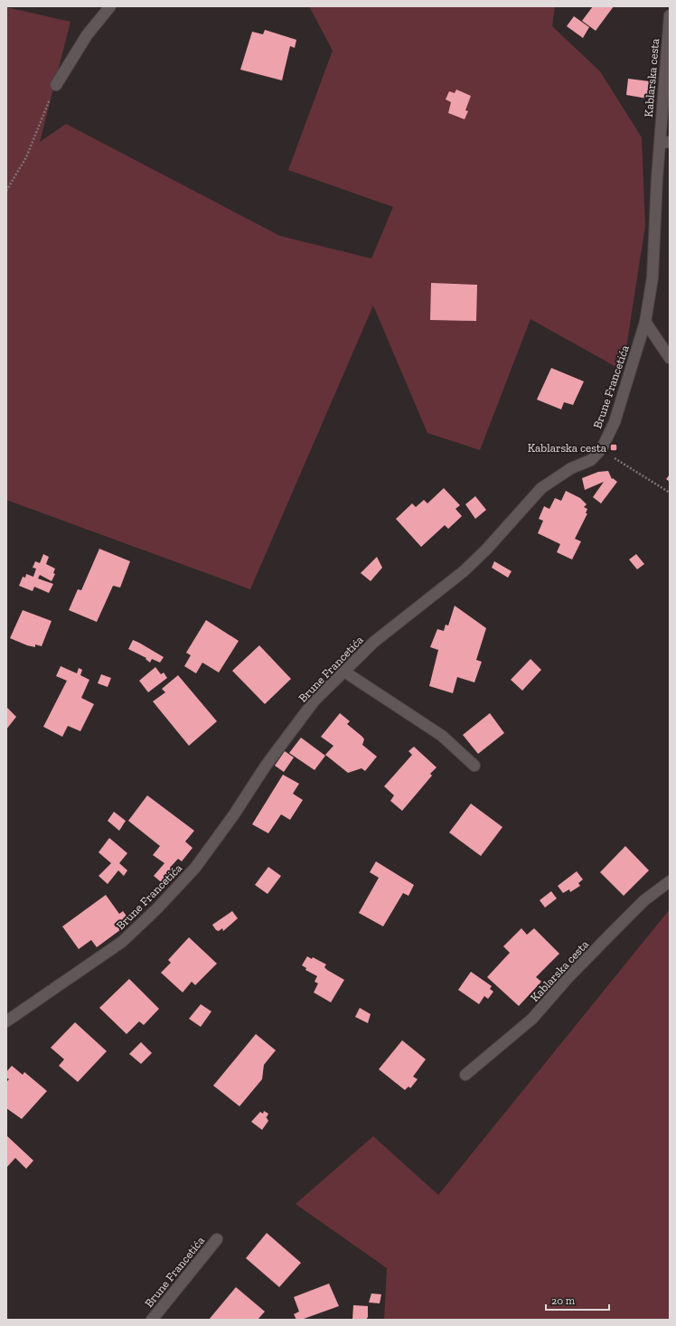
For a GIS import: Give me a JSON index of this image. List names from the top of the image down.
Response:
{
  "streets": {
    "street": ["Kablarska cesta", "Brune Francetića"]
  },
  "crossings": [
    ["Kablarska cesta", "Brune Francetića"]
  ],
  "places": {
    "transit": ["Kablarska cesta"]
  },
  "scale_bar": "20 m"
}
